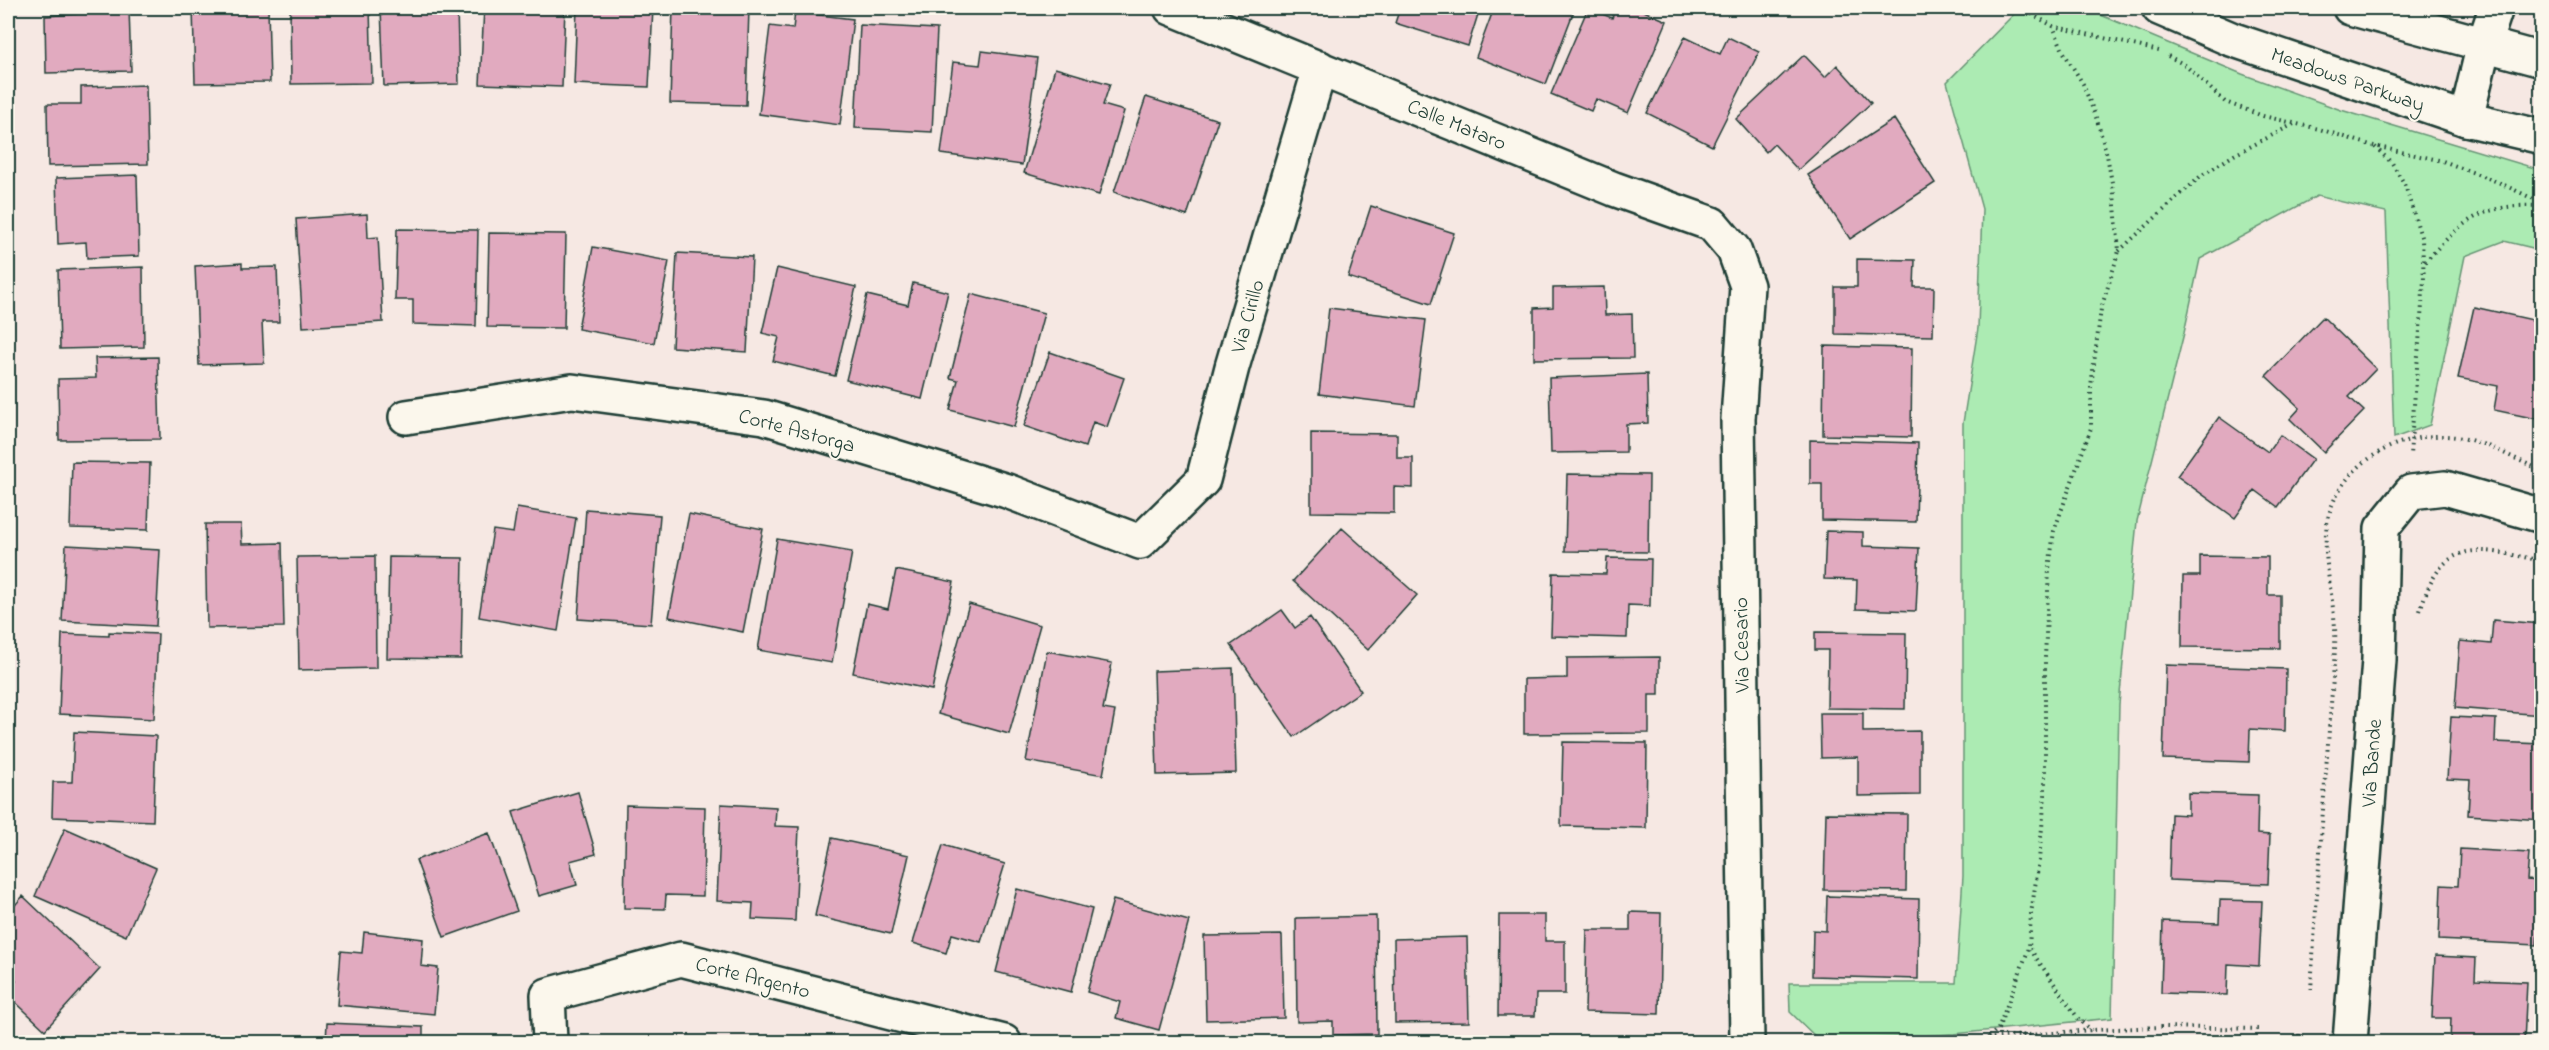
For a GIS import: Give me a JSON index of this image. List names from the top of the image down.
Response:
{
  "streets": {
    "street": [
      "Meadows Parkway",
      "Calle Mataro",
      "Via Cirillo",
      "Corte Astorga",
      "Via Cesario",
      "Via Bande",
      "Corte Argento"
    ]
  },
  "crossings": [
    ["Calle Mataro", "Via Cirillo"],
    ["Calle Mataro", "Via Cesario"],
    ["Via Cirillo", "Corte Astorga"]
  ]
}
